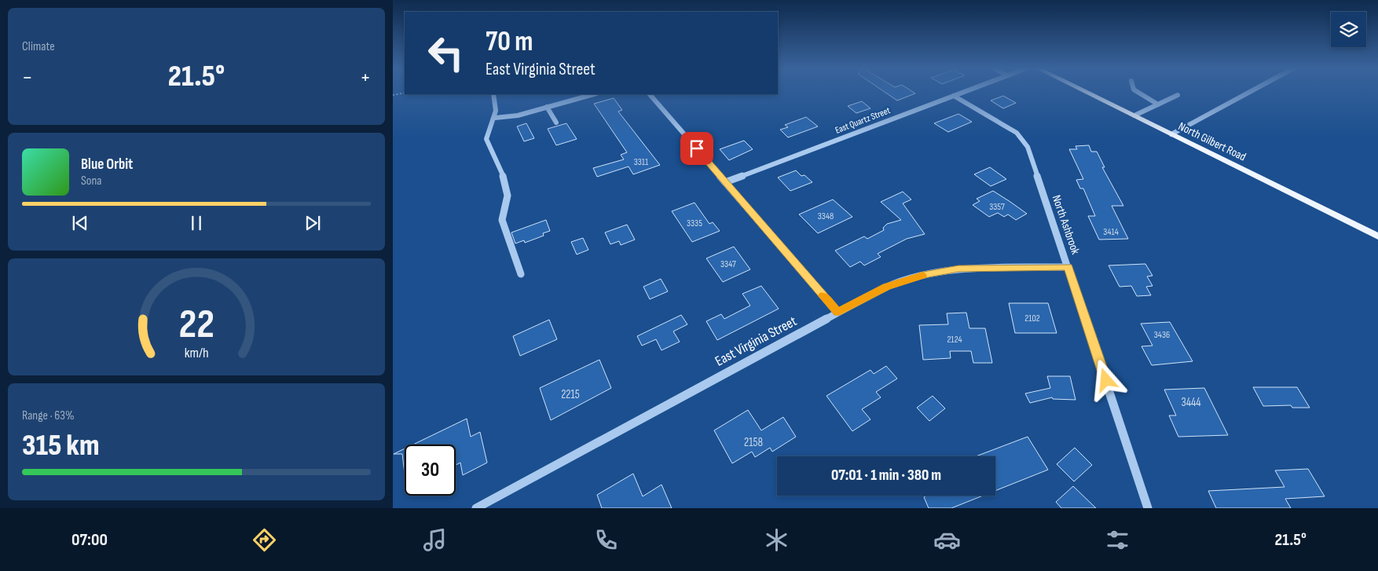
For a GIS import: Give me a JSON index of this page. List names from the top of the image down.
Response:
{
  "streets": {
    "main road": ["North Gilbert Road"],
    "street": ["East Quartz Street", "North Ashbrook", "East Virginia Street"]
  },
  "crossings": [
    ["East Quartz Street", "North Ashbrook"],
    ["North Ashbrook", "East Virginia Street"]
  ],
  "house_numbers": [
    "3311",
    "3357",
    "3348",
    "3335",
    "3414",
    "3347",
    "2102",
    "3436",
    "2124",
    "2215",
    "3444",
    "2158"
  ],
  "page": {
    "tile": [
      "Climate",
      ["Range · 63%", "315 km"]
    ],
    "turn": ["70 m", "East Virginia Street"],
    "heat": ["−", "21.5°", "+"],
    "song": ["Blue Orbit", "Sona"],
    "limit": "30",
    "trip": "07:01 · 1 min · 380 m",
    "tabs": ["07:00", "21.5°"],
    "gauge": ["22", "km/h"]
  }
}
